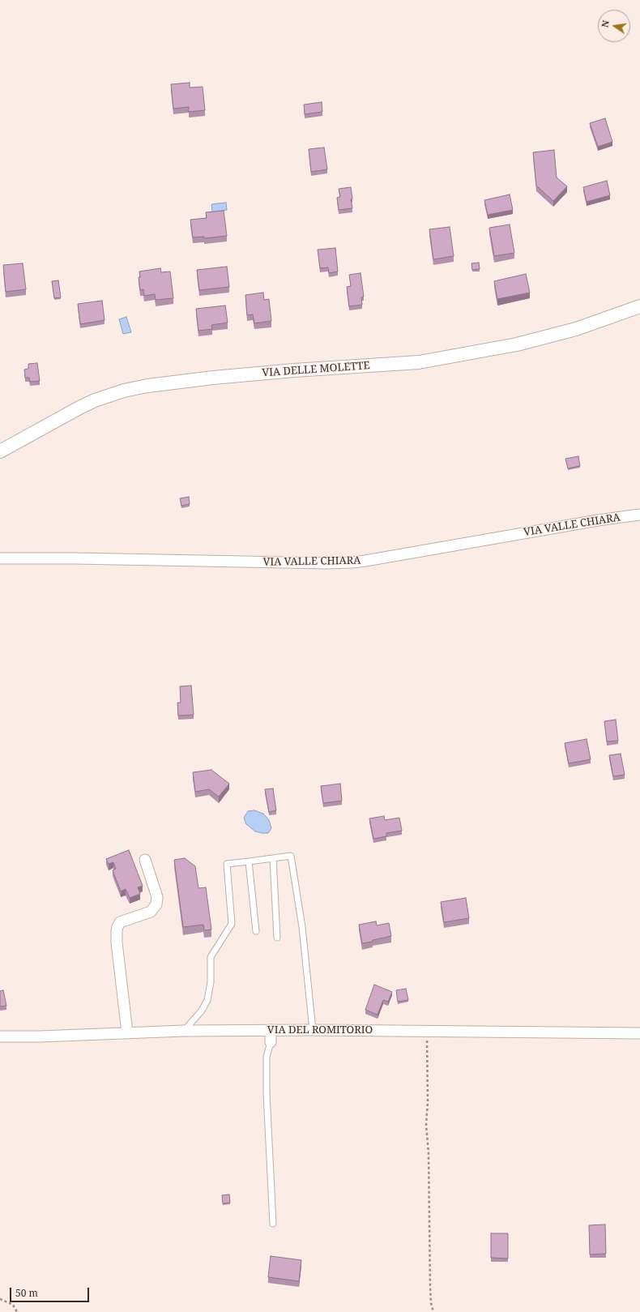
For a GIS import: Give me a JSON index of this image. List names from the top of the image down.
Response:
{
  "streets": {
    "street": ["VIA DELLE MOLETTE", "VIA VALLE CHIARA", "VIA DEL ROMITORIO"]
  },
  "scale_bar": "50 m",
  "north": "left"
}
